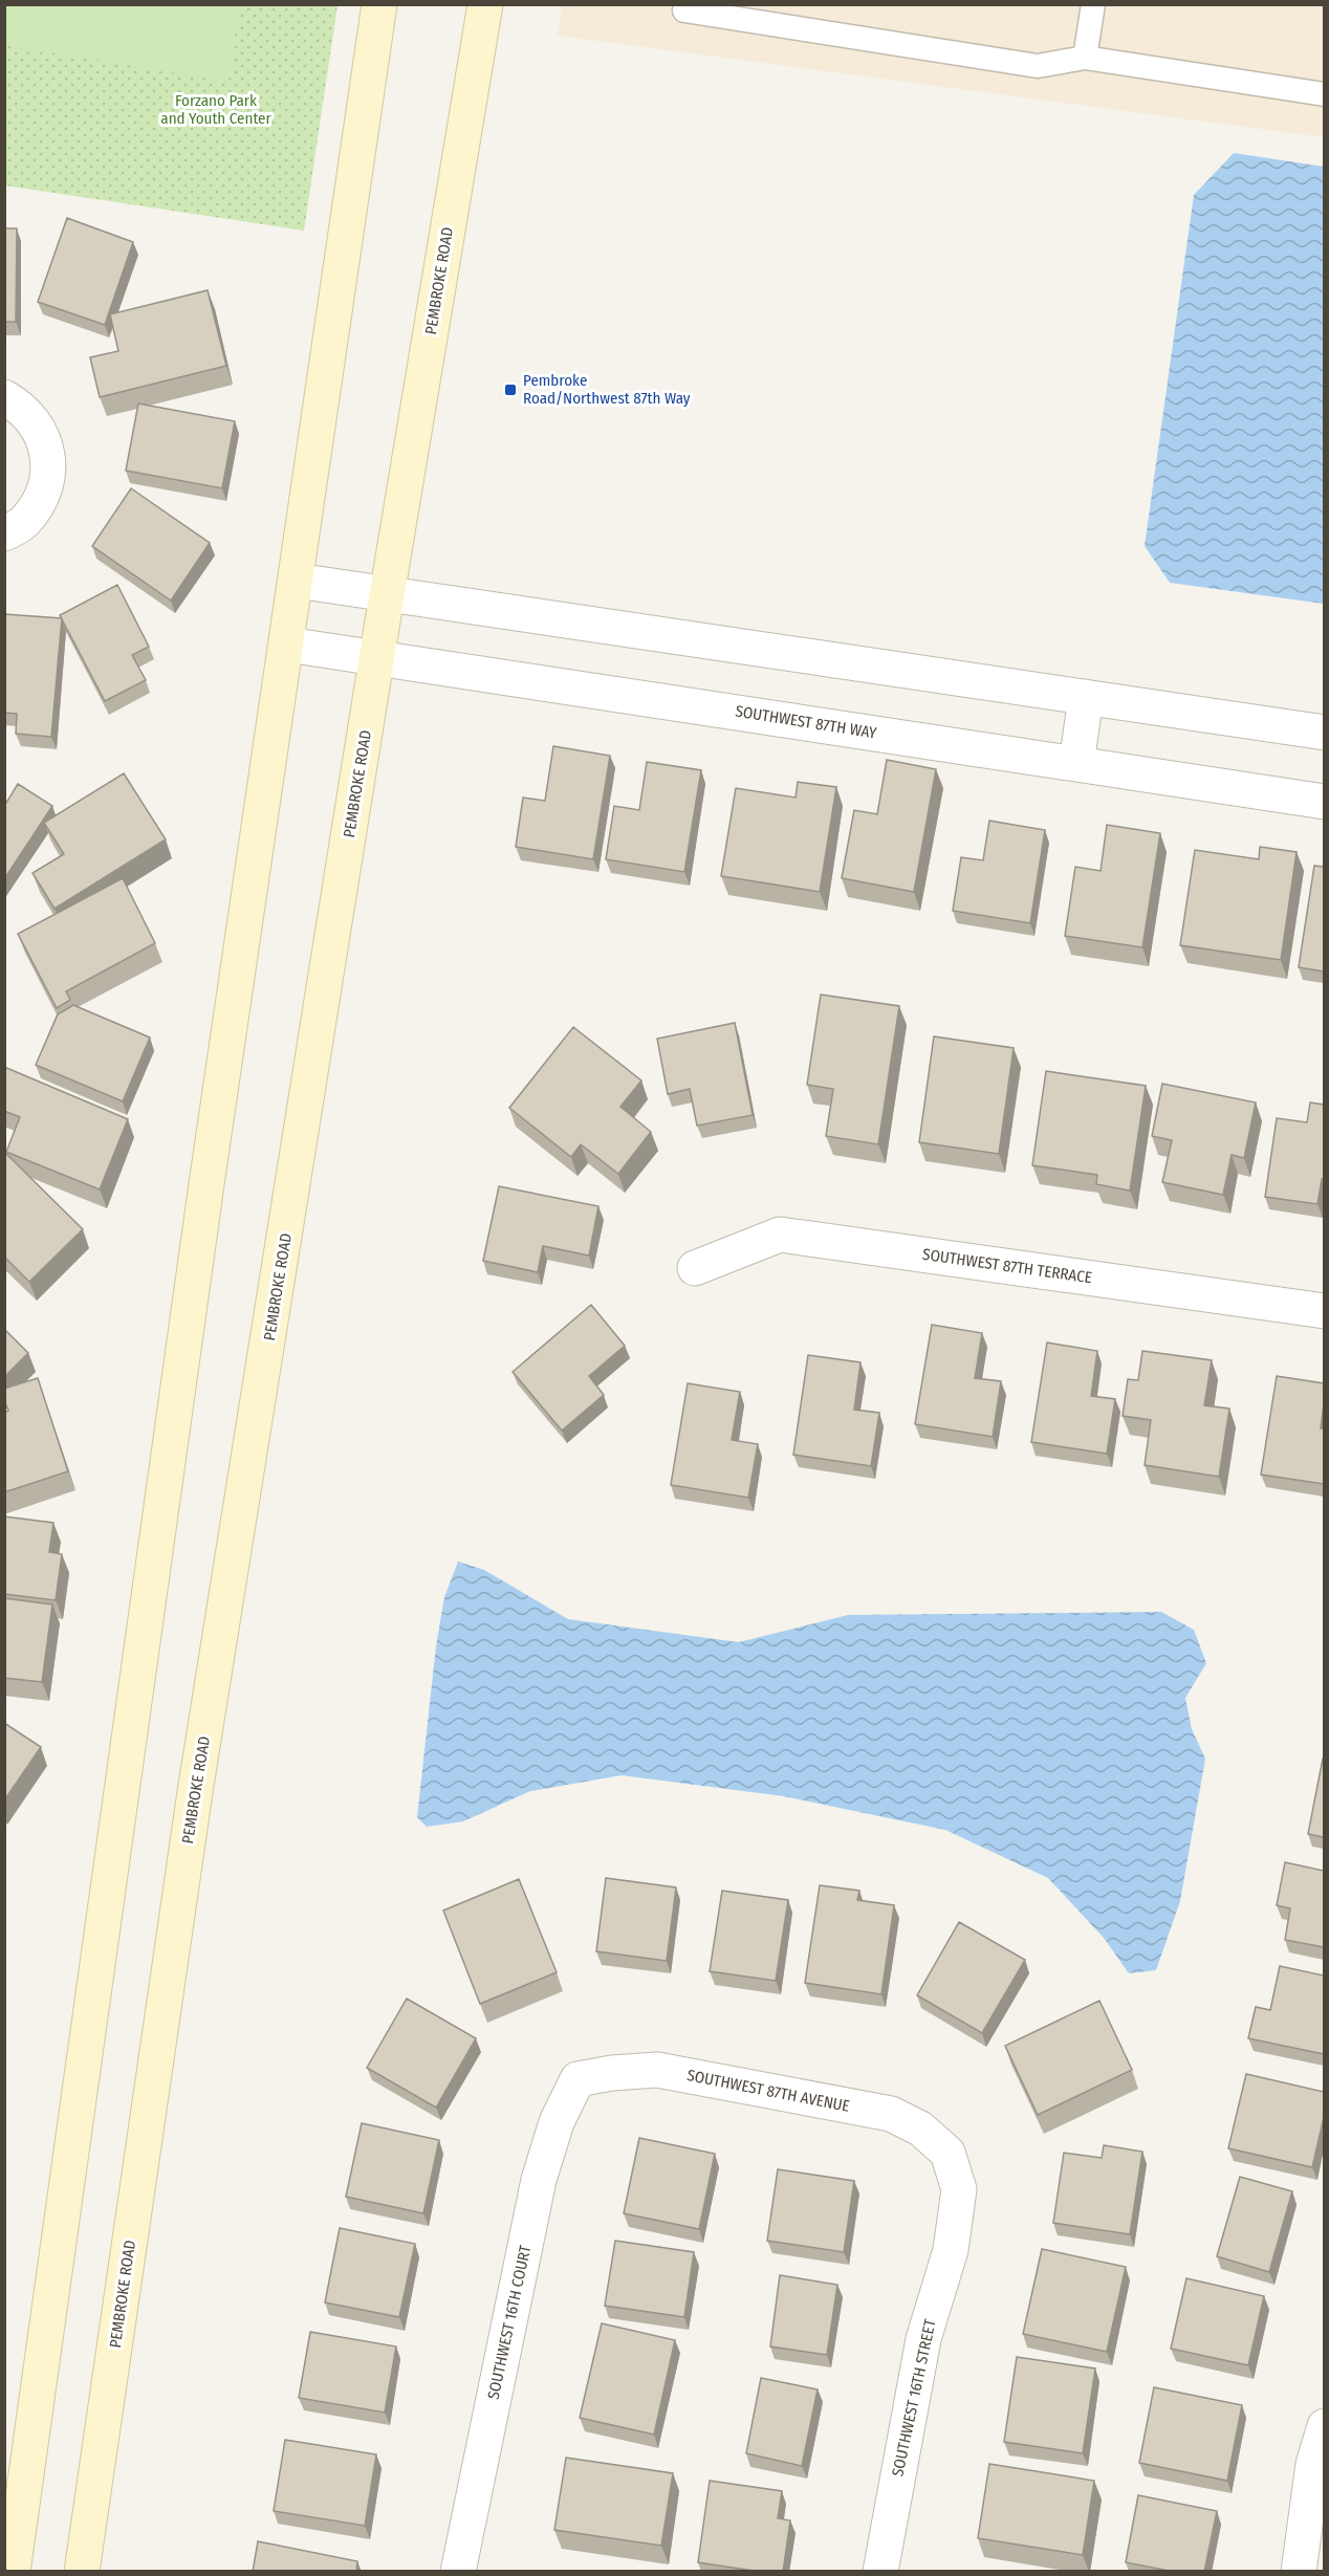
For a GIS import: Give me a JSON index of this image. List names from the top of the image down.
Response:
{
  "streets": {
    "main road": ["PEMBROKE ROAD"],
    "street": [
      "SOUTHWEST 87TH WAY",
      "SOUTHWEST 87TH TERRACE",
      "SOUTHWEST 87TH AVENUE",
      "SOUTHWEST 16TH COURT",
      "SOUTHWEST 16TH STREET"
    ]
  },
  "crossings": [
    ["PEMBROKE ROAD", "SOUTHWEST 87TH WAY"],
    ["SOUTHWEST 87TH AVENUE", "SOUTHWEST 16TH COURT"],
    ["SOUTHWEST 87TH AVENUE", "SOUTHWEST 16TH STREET"]
  ],
  "parks": ["Forzano Park and Youth Center"],
  "places": {
    "transit": ["Pembroke Road/Northwest 87th Way"]
  }
}
